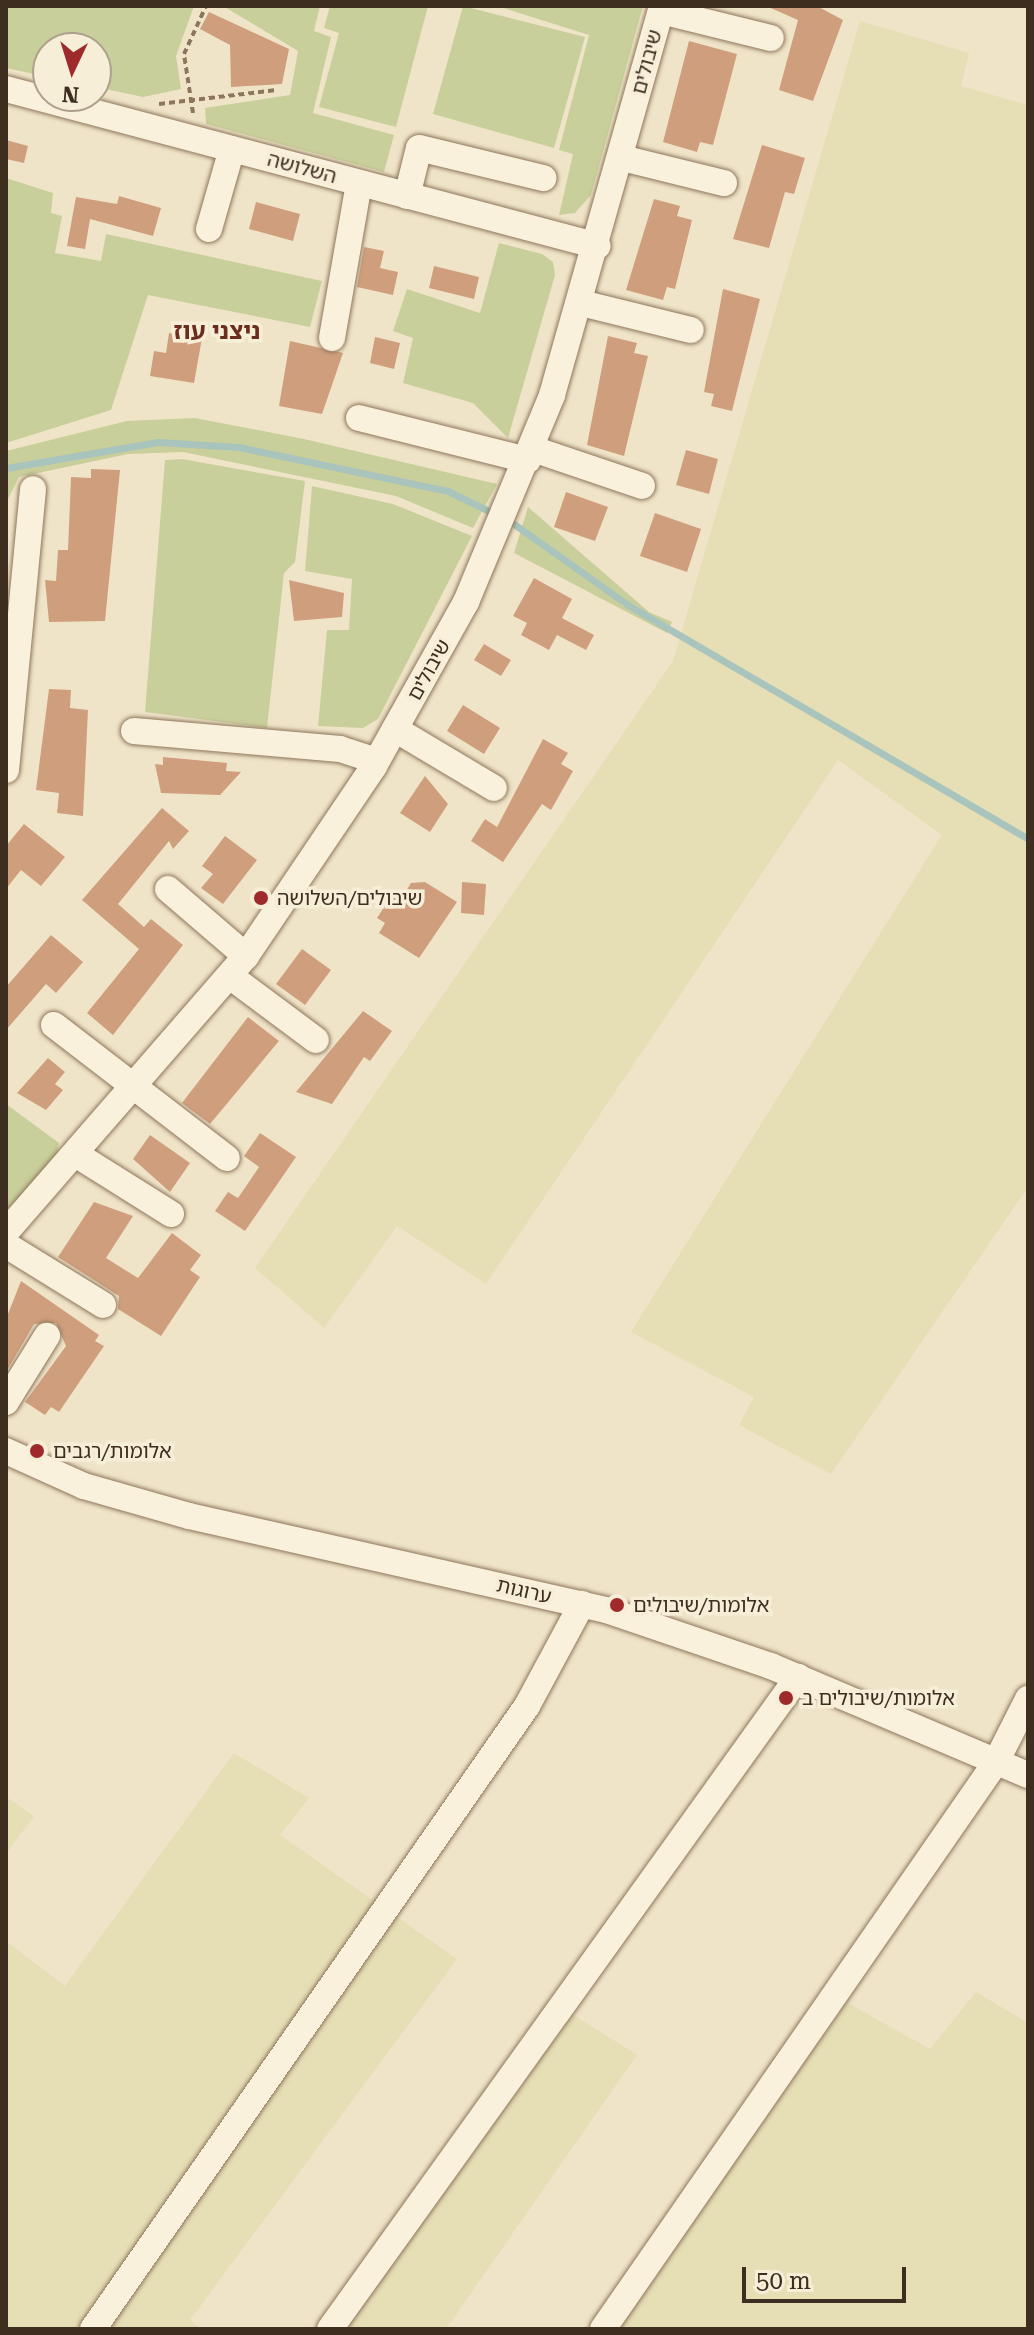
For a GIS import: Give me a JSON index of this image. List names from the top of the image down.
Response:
{
  "streets": {
    "street": ["שיבולים", "השלושה", "ערוגות"]
  },
  "crossings": [
    ["שיבולים", "השלושה"]
  ],
  "districts": ["ניצני עוז"],
  "places": [
    "שיבולים/השלושה",
    "אלומות/רגבים",
    "אלומות/שיבולים",
    "אלומות/שיבולים ב"
  ],
  "scale_bar": "50 m",
  "north": "bottom"
}
